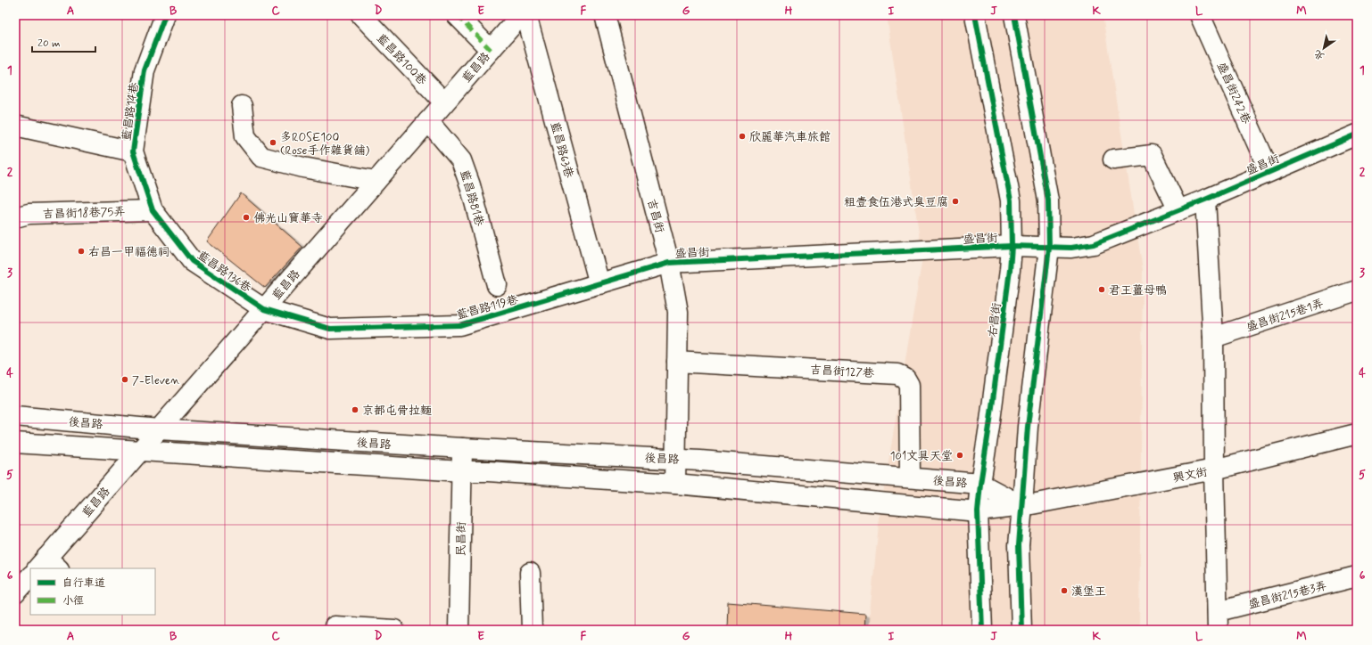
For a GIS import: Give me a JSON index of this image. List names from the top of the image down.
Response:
{
  "streets": {
    "street": [
      "藍昌路100巷",
      "藍昌路",
      "盛昌街242巷",
      "藍昌路14巷",
      "藍昌路63巷",
      "盛昌街",
      "藍昌路81巷",
      "吉昌街18巷75弄",
      "吉昌街",
      "藍昌路136巷",
      "藍昌路119巷",
      "盛昌街215巷1弄",
      "右昌街",
      "吉昌街127巷",
      "後昌路",
      "興文街",
      "民昌街",
      "盛昌街215巷3弄"
    ]
  },
  "crossings": [
    ["藍昌路100巷", "藍昌路"],
    ["藍昌路", "藍昌路81巷"],
    ["藍昌路", "藍昌路136巷"],
    ["藍昌路", "藍昌路119巷"],
    ["藍昌路", "後昌路"],
    ["盛昌街242巷", "盛昌街"],
    ["藍昌路14巷", "吉昌街18巷75弄"],
    ["藍昌路14巷", "藍昌路136巷"],
    ["藍昌路63巷", "藍昌路119巷"],
    ["盛昌街", "吉昌街"],
    ["盛昌街", "藍昌路119巷"],
    ["盛昌街", "右昌街"],
    ["吉昌街18巷75弄", "藍昌路136巷"],
    ["吉昌街", "藍昌路119巷"],
    ["吉昌街", "吉昌街127巷"],
    ["吉昌街", "後昌路"],
    ["藍昌路136巷", "藍昌路119巷"],
    ["右昌街", "後昌路"],
    ["吉昌街127巷", "後昌路"],
    ["後昌路", "興文街"],
    ["後昌路", "民昌街"]
  ],
  "places": [
    "欣麗華汽車旅館",
    "多ROSE100 (Rose手作雜貨舖)",
    "粗壹食伍港式臭豆腐",
    "佛光山寶華寺",
    "右昌一甲福德祠",
    "君王薑母鴨",
    "7-Eleven",
    "京都屯骨拉麵",
    "101文具天堂",
    "漢堡王"
  ],
  "legend": ["自行車道", "小徑"],
  "scale_bar": "20 m",
  "north": "bottom left",
  "grid": {
    "columns": [
      "A",
      "B",
      "C",
      "D",
      "E",
      "F",
      "G",
      "H",
      "I",
      "J",
      "K",
      "L",
      "M"
    ],
    "rows": [
      "1",
      "2",
      "3",
      "4",
      "5",
      "6"
    ]
  }
}
